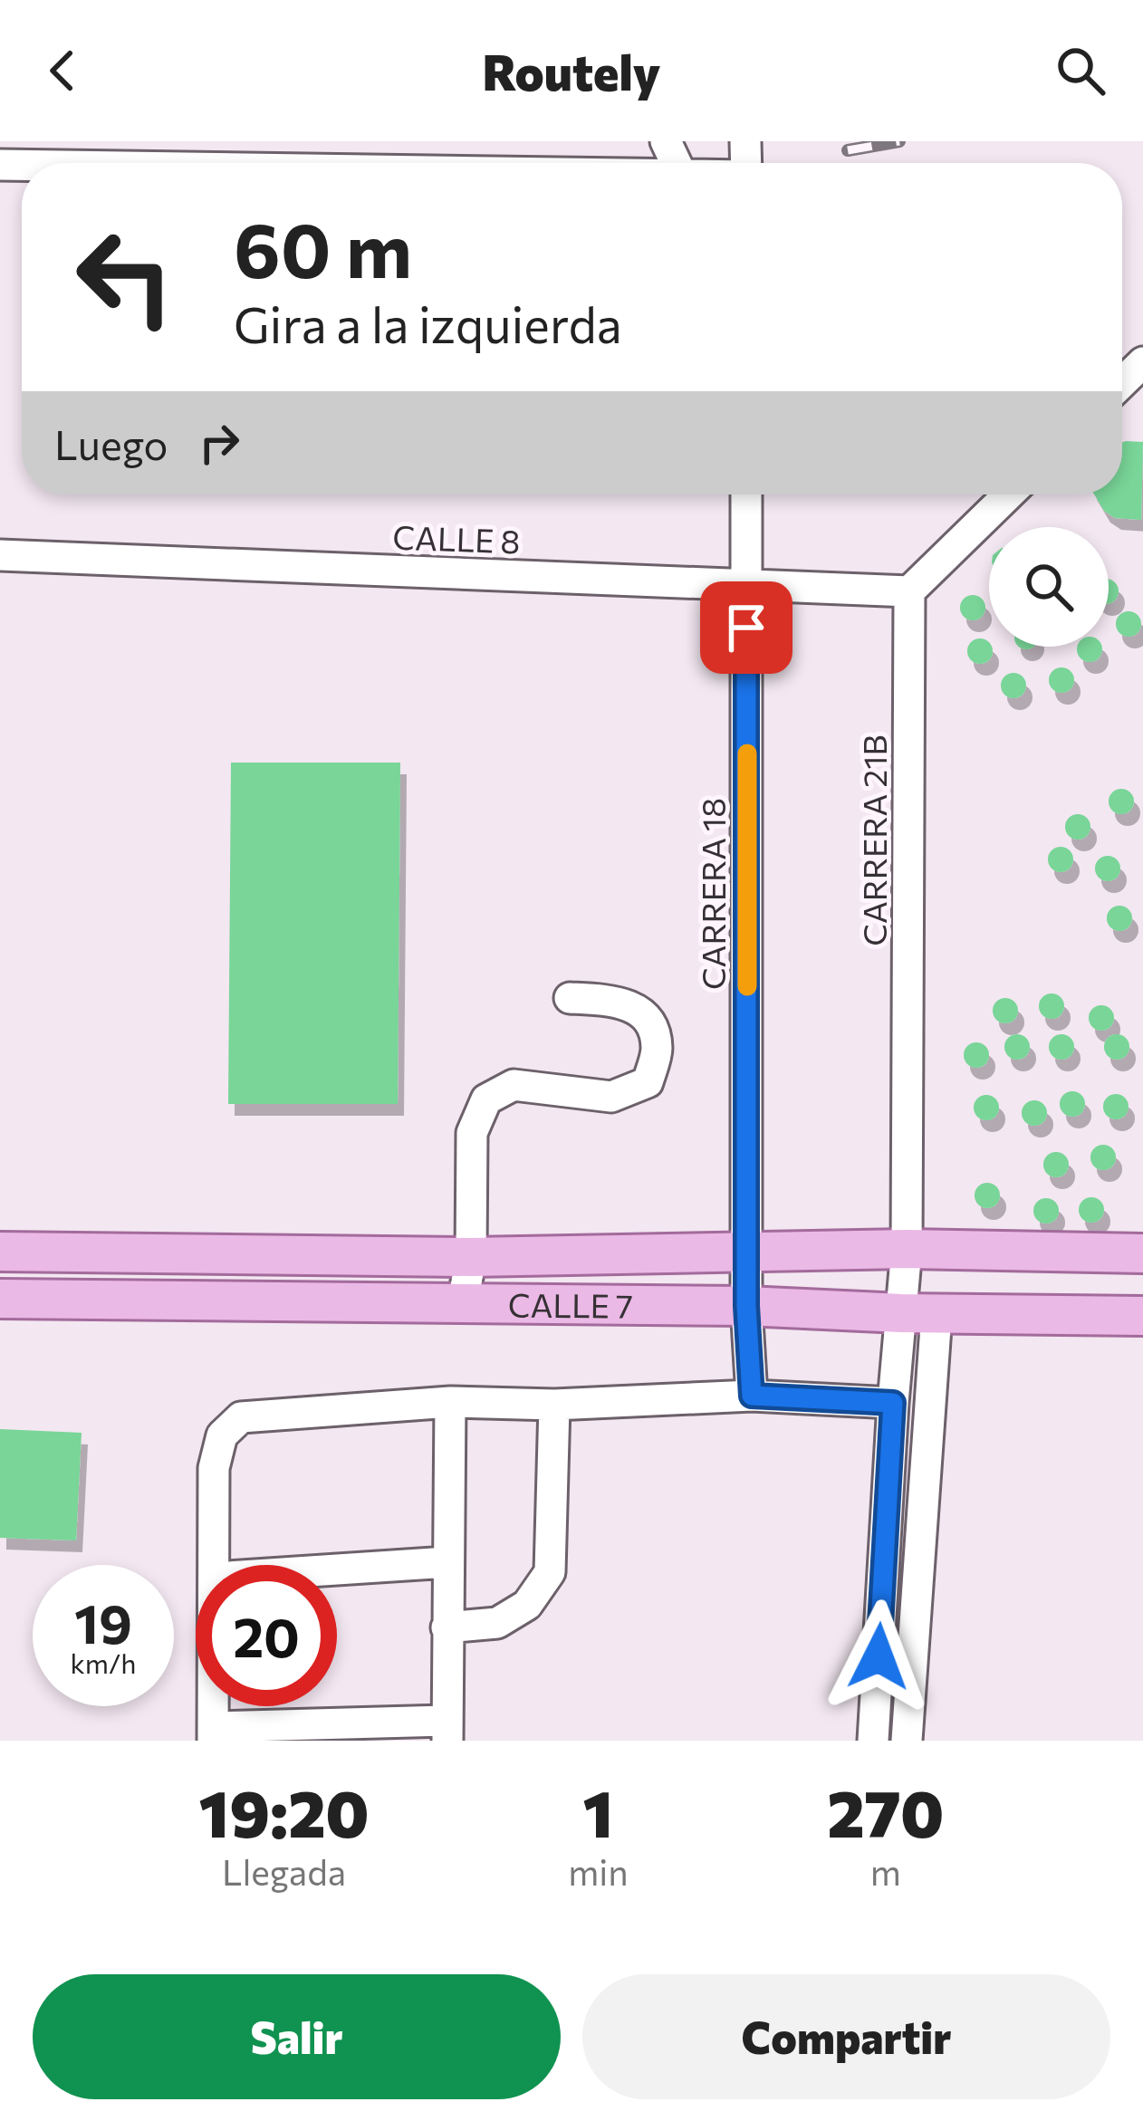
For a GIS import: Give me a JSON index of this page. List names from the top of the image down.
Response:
{
  "streets": {
    "main road": ["CALLE 7"],
    "street": ["CALLE 8", "CARRERA 21B", "CARRERA 18"]
  },
  "crossings": [
    ["CALLE 8", "CARRERA 21B"],
    ["CALLE 8", "CARRERA 18"],
    ["CARRERA 21B", "CALLE 7"],
    ["CARRERA 18", "CALLE 7"]
  ],
  "page": {
    "header": "Routely",
    "turn": ["60 m", "Gira a la izquierda"],
    "then": "Luego",
    "speed": "19 km/h",
    "limit": "20",
    "eta": [
      "19:20",
      "Llegada",
      "1",
      "min",
      "270",
      "m"
    ],
    "buttons": ["Salir", "Compartir"]
  }
}
